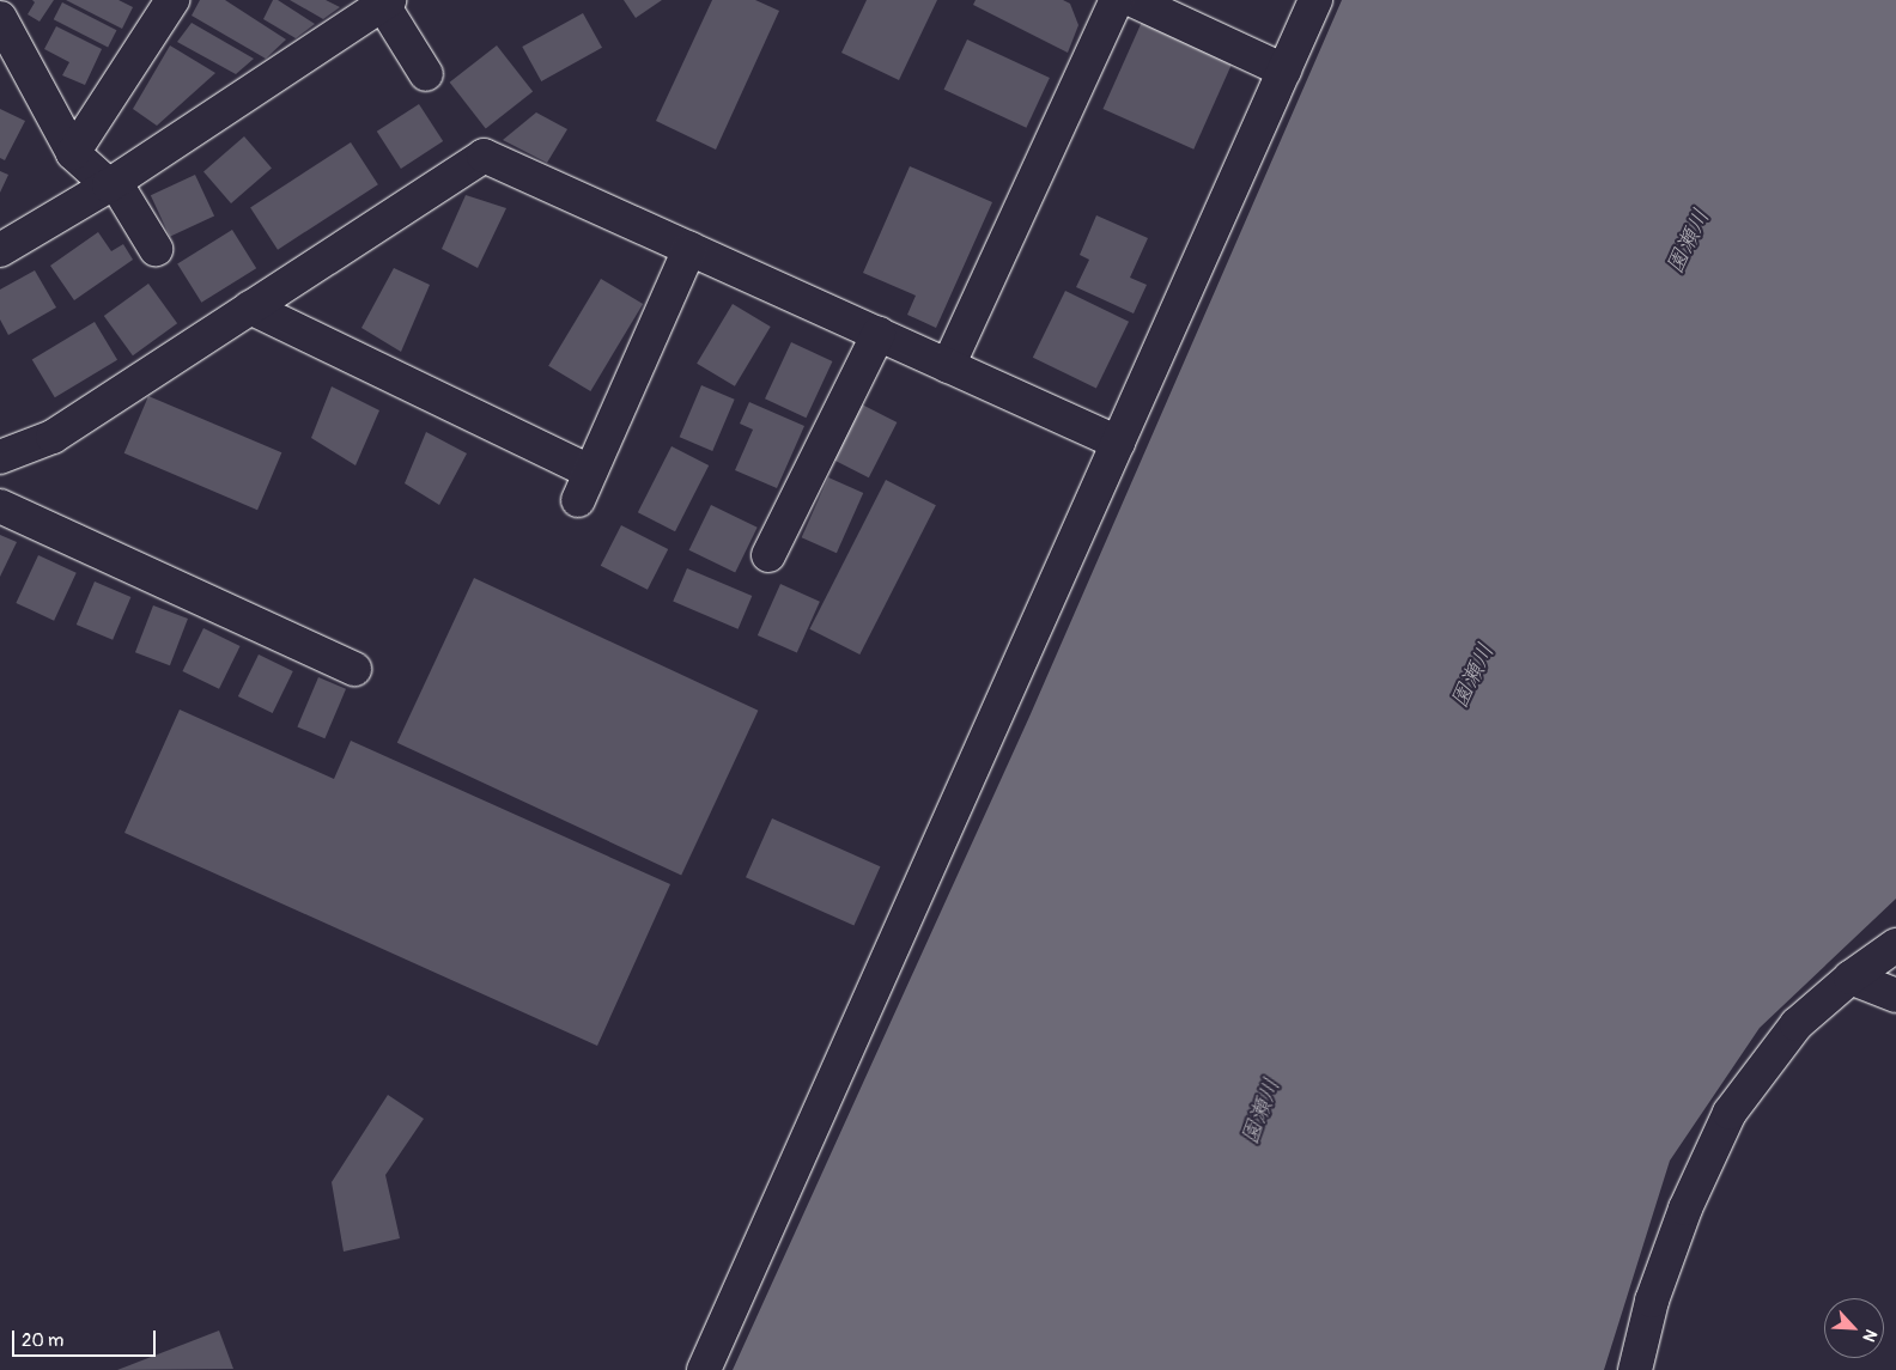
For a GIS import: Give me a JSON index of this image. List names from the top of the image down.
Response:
{
  "water": ["園瀬川"],
  "scale_bar": "20 m",
  "north": "bottom right"
}
